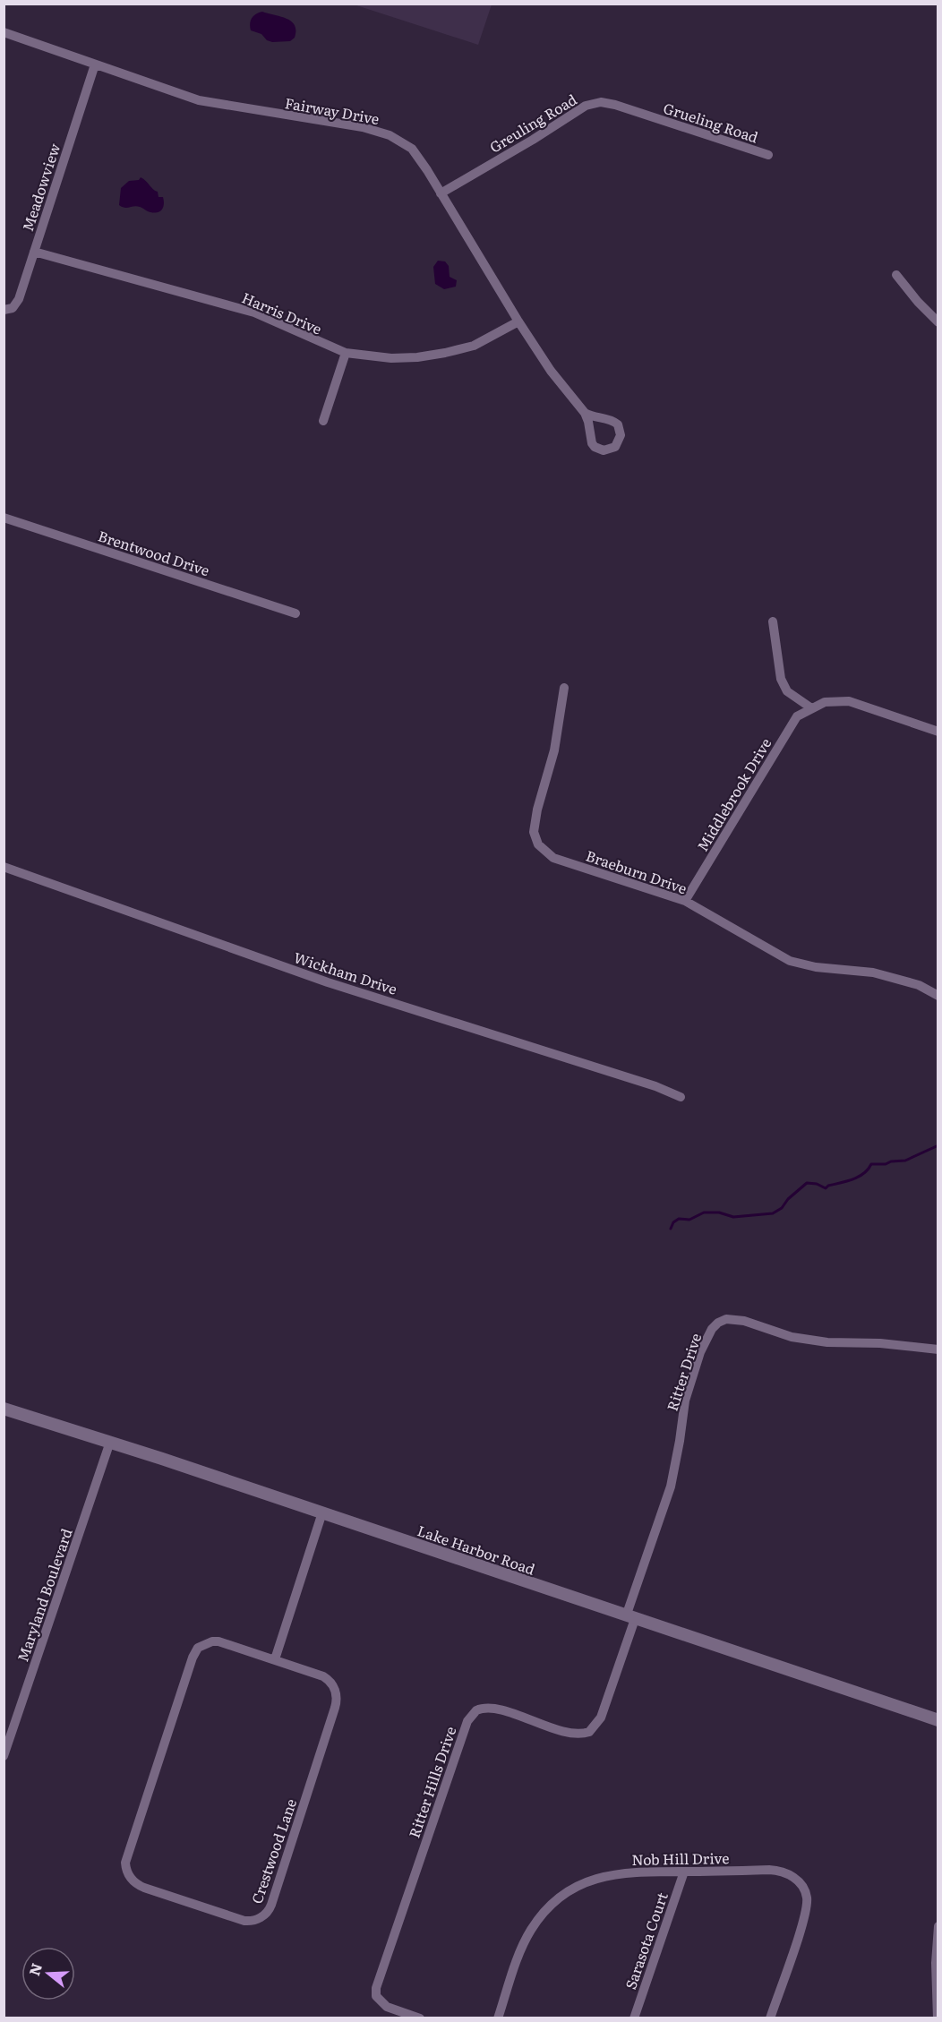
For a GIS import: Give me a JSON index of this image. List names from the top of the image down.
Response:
{
  "streets": {
    "street": [
      "Fairway Drive",
      "Grueling Road",
      "Greuling Road",
      "Meadowview",
      "Harris Drive",
      "Brentwood Drive",
      "Middlebrook Drive",
      "Braeburn Drive",
      "Wickham Drive",
      "Ritter Drive",
      "Lake Harbor Road",
      "Maryland Boulevard",
      "Ritter Hills Drive",
      "Crestwood Lane",
      "Nob Hill Drive",
      "Sarasota Court"
    ]
  },
  "crossings": [
    ["Fairway Drive", "Greuling Road"],
    ["Fairway Drive", "Meadowview"],
    ["Fairway Drive", "Harris Drive"],
    ["Grueling Road", "Greuling Road"],
    ["Meadowview", "Harris Drive"],
    ["Middlebrook Drive", "Braeburn Drive"],
    ["Ritter Drive", "Lake Harbor Road"],
    ["Ritter Drive", "Ritter Hills Drive"],
    ["Lake Harbor Road", "Maryland Boulevard"],
    ["Lake Harbor Road", "Ritter Hills Drive"],
    ["Nob Hill Drive", "Sarasota Court"]
  ],
  "north": "left"
}
